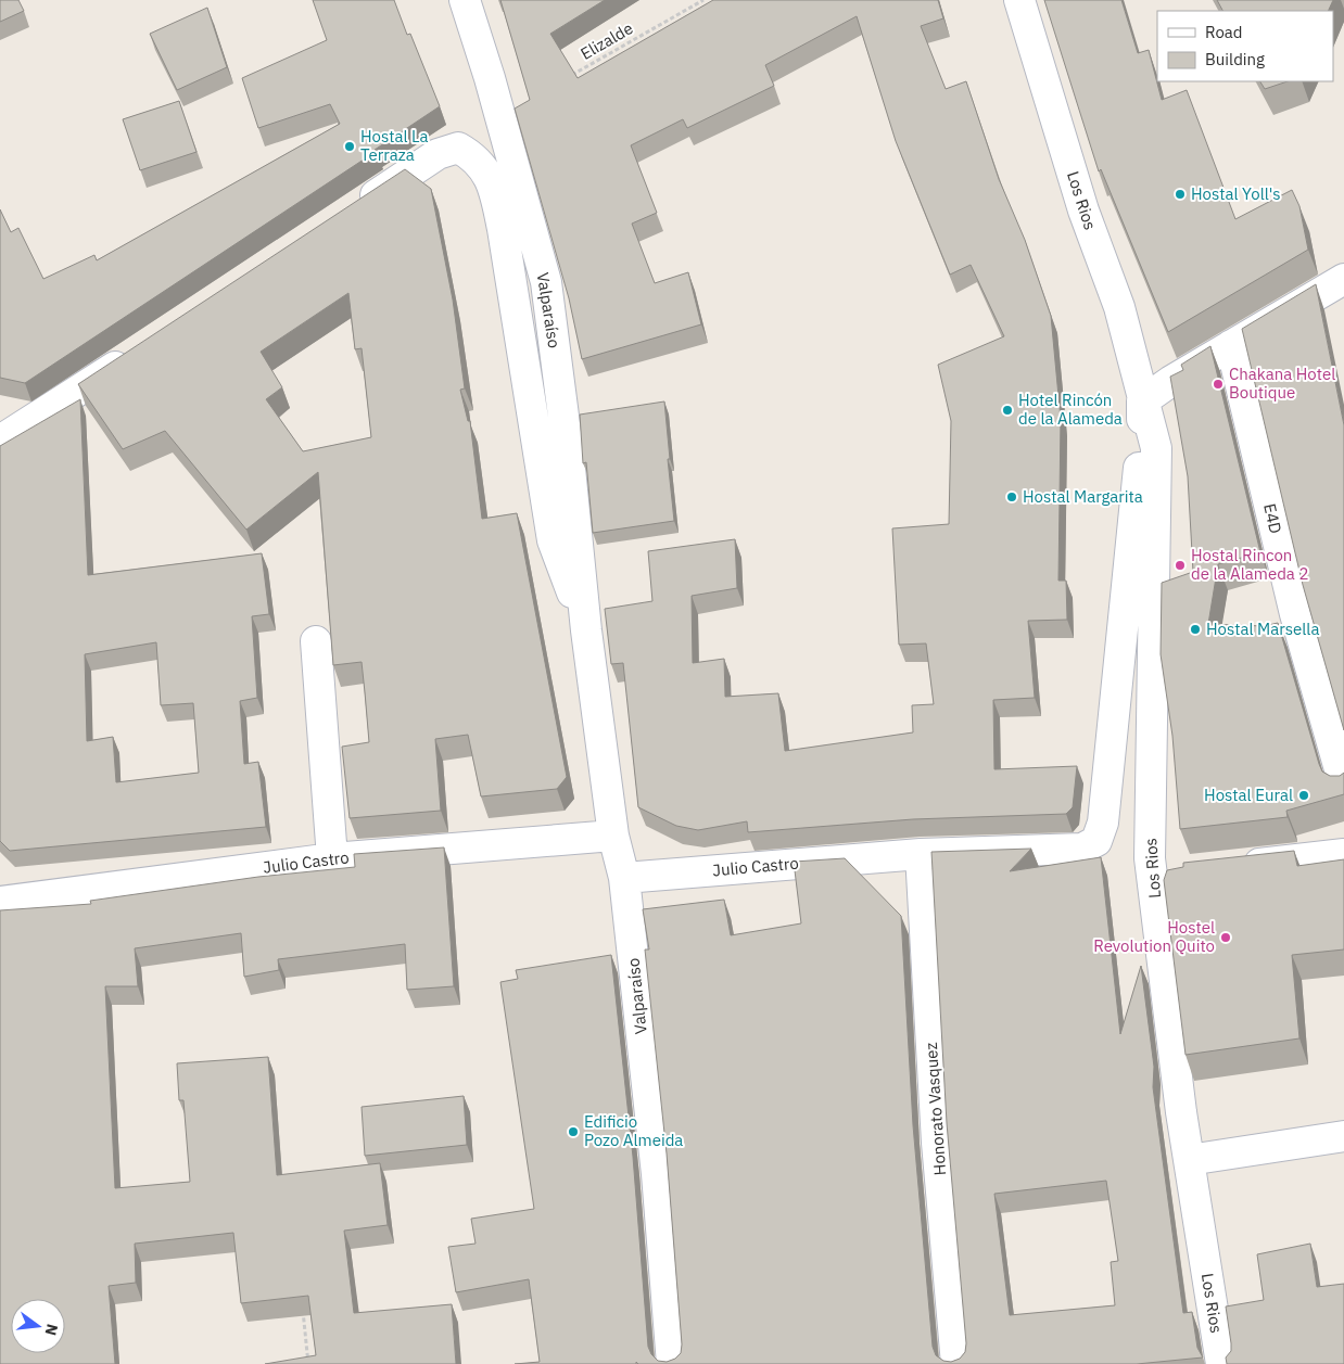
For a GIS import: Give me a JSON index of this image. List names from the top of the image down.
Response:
{
  "streets": {
    "street": [
      "Los Rios",
      "Valparaíso",
      "E4D",
      "Julio Castro",
      "Honorato Vasquez"
    ],
    "path": ["Elizalde"]
  },
  "crossings": [
    ["Los Rios", "Julio Castro"],
    ["Valparaíso", "Julio Castro"],
    ["Julio Castro", "Honorato Vasquez"]
  ],
  "places": [
    "Hostal La Terraza",
    "Hostal Yoll's",
    "Chakana Hotel Boutique",
    "Hotel Rincón de la Alameda",
    "Hostal Margarita",
    "Hostal Rincon de la Alameda 2",
    "Hostal Marsella",
    "Hostal Eural",
    "Hostel Revolution Quito",
    "Edificio Pozo Almeida"
  ],
  "legend": ["Road", "Building"],
  "north": "right"
}
